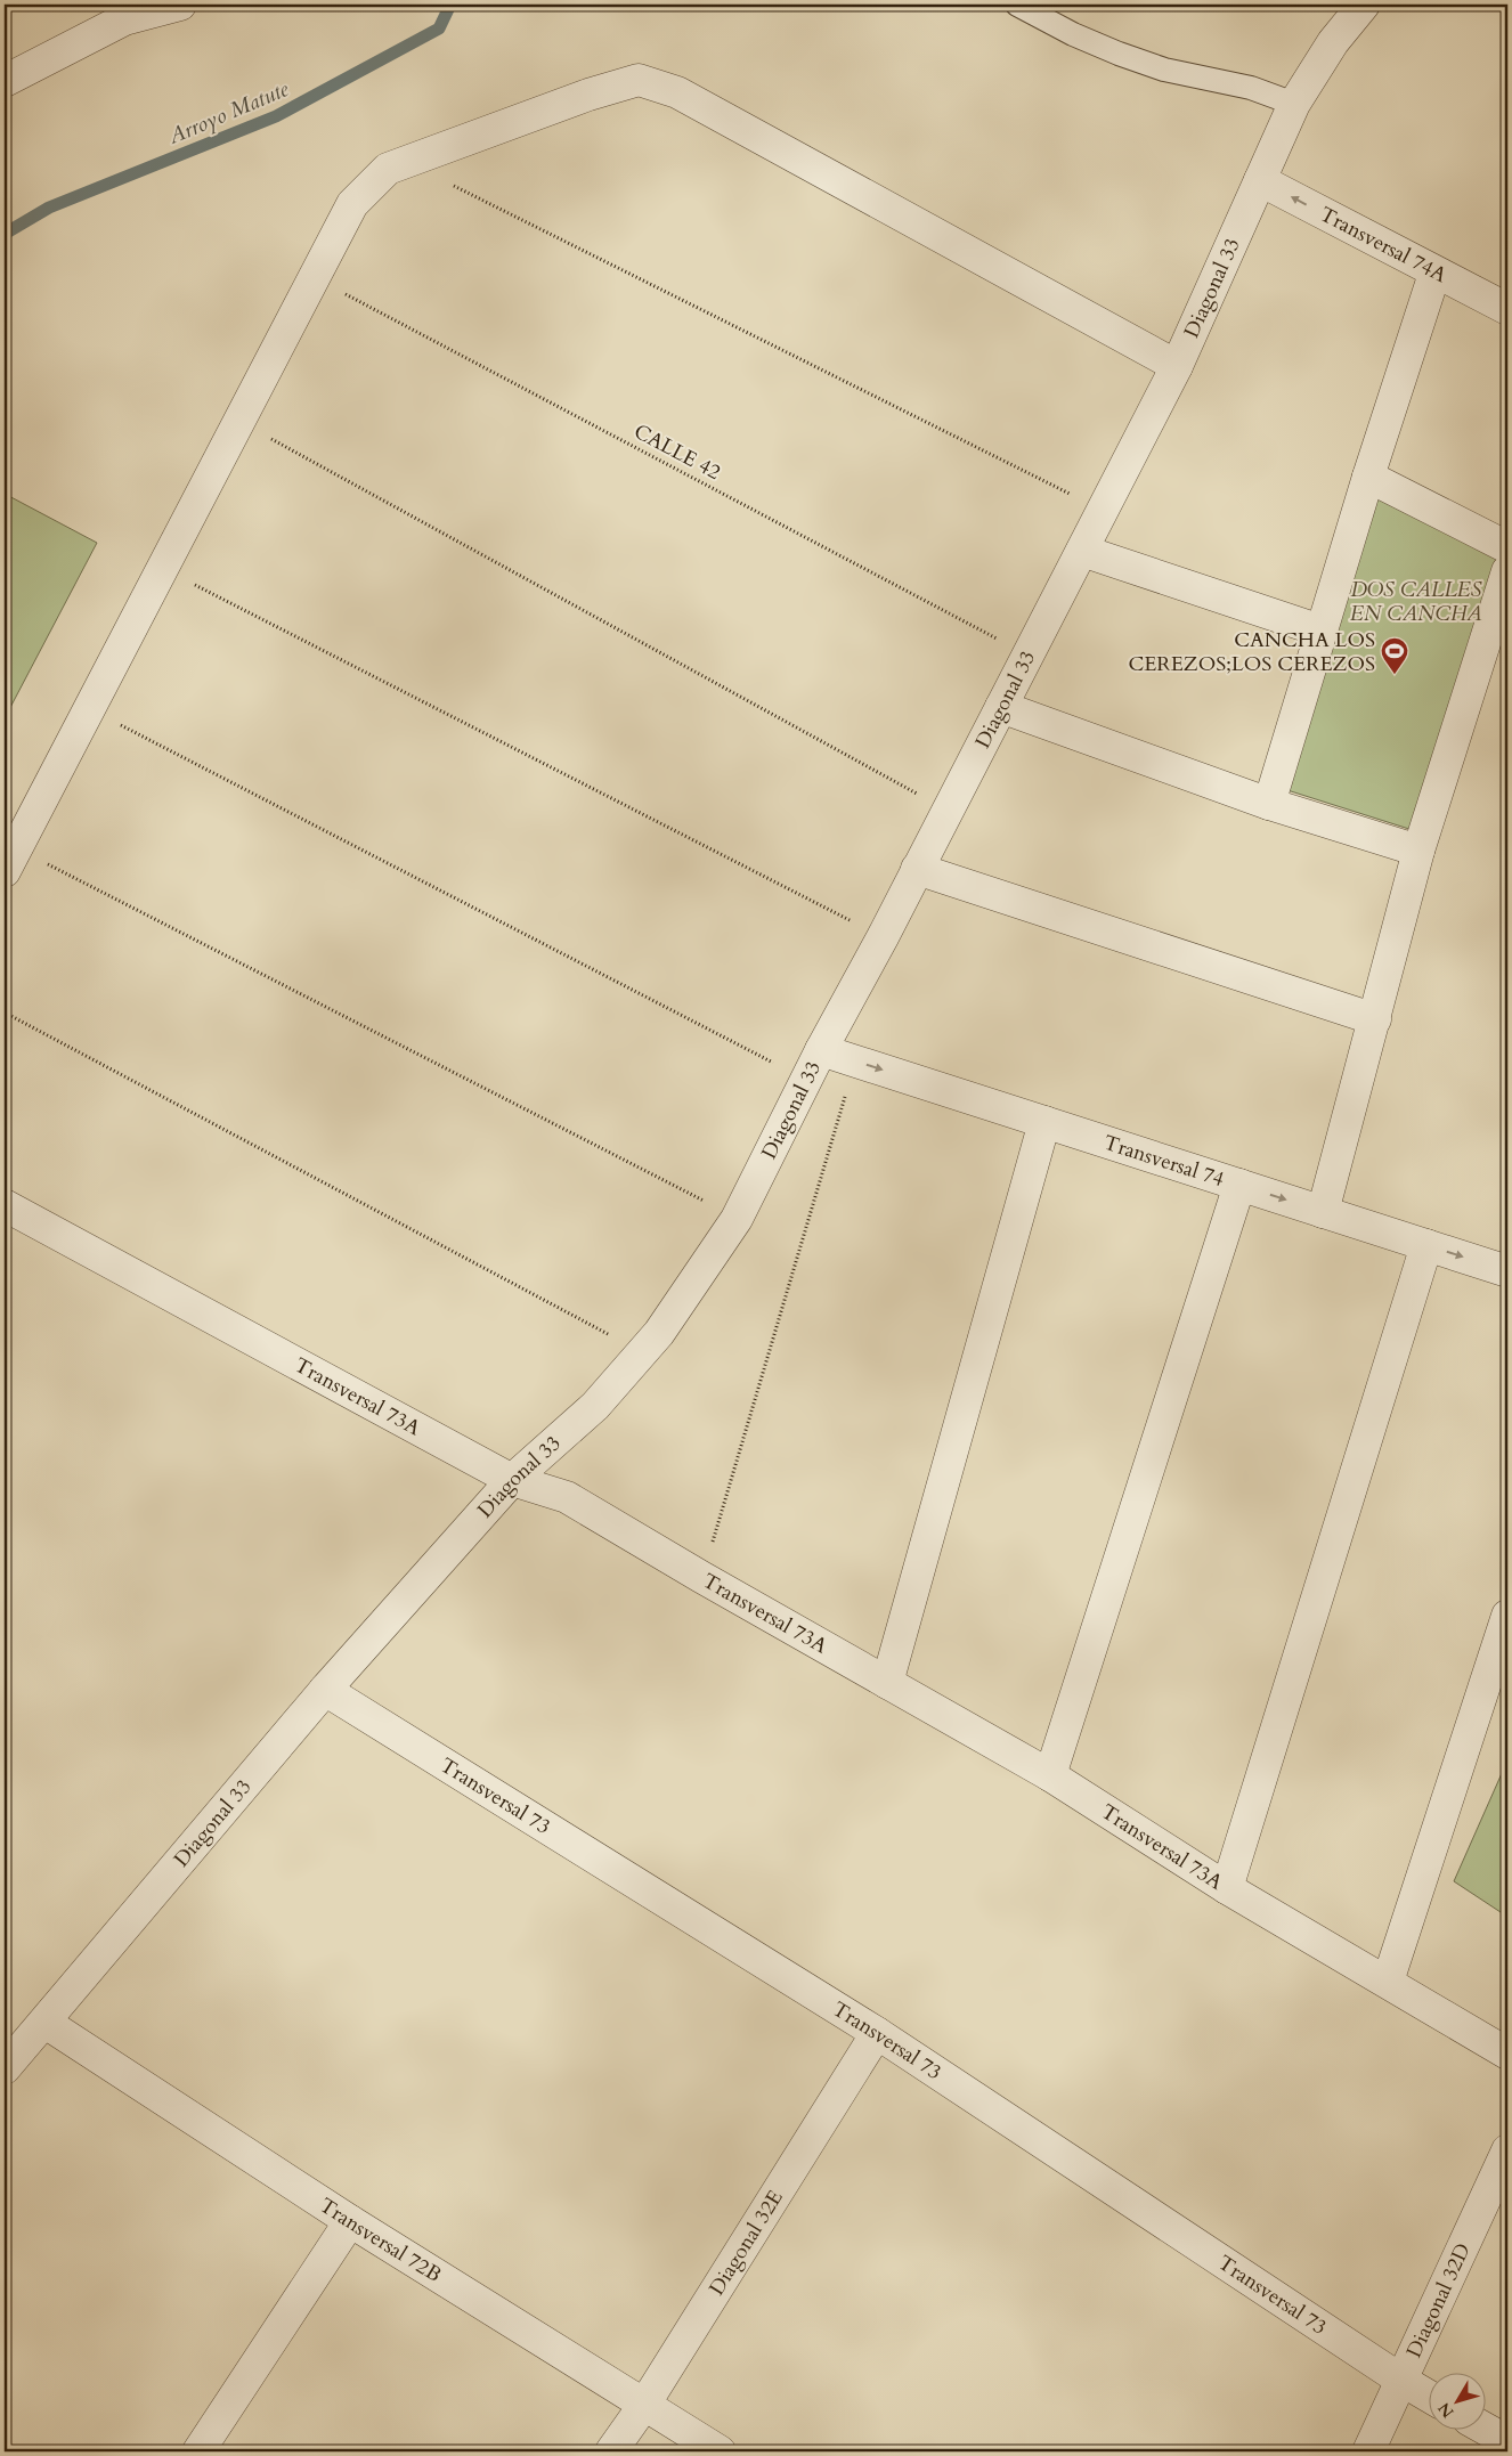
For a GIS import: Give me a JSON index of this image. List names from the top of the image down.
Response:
{
  "streets": {
    "street": [
      "Transversal 74A",
      "Diagonal 33",
      "Transversal 74",
      "Transversal 73A",
      "Transversal 73",
      "Transversal 72B",
      "Diagonal 32E",
      "Diagonal 32D"
    ],
    "path": ["CALLE 42"]
  },
  "crossings": [
    ["Transversal 74A", "Diagonal 33"],
    ["Diagonal 33", "CALLE 42"],
    ["Diagonal 33", "Transversal 74"],
    ["Diagonal 33", "Transversal 73A"],
    ["Diagonal 33", "Transversal 73"],
    ["Diagonal 33", "Transversal 72B"],
    ["Transversal 73", "Diagonal 32E"],
    ["Transversal 73", "Diagonal 32D"],
    ["Transversal 72B", "Diagonal 32E"]
  ],
  "one_way": ["Transversal 74A"],
  "water": ["Arroyo Matute"],
  "parks": ["DOS CALLES EN CANCHA"],
  "places": {
    "sports": ["CANCHA LOS CEREZOS;LOS CEREZOS"]
  },
  "north": "bottom left"
}
